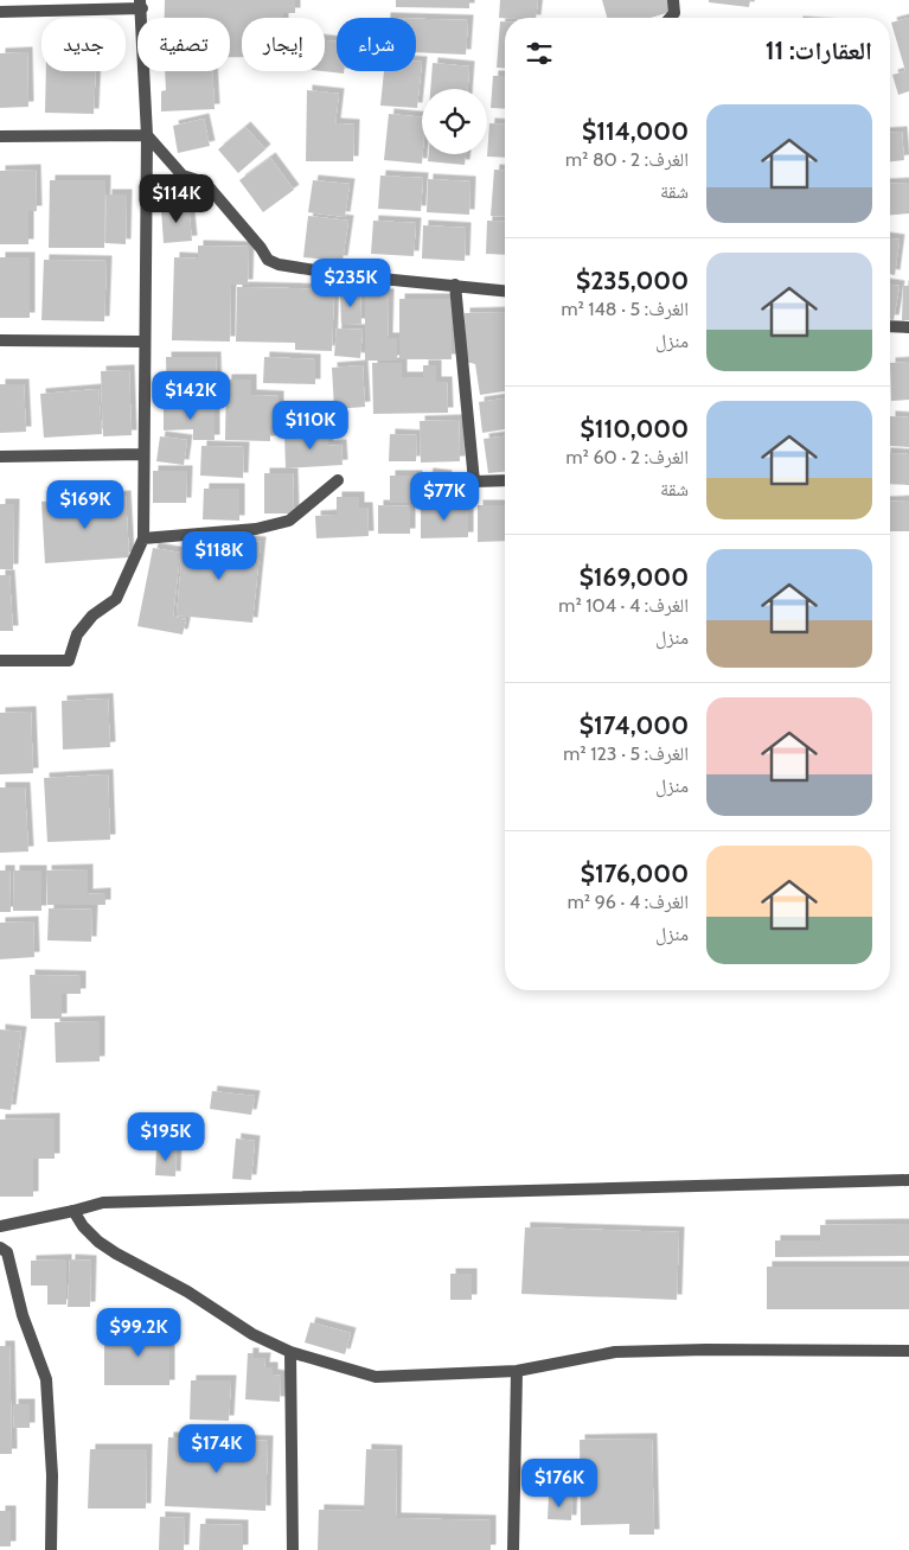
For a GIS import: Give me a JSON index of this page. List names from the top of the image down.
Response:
{
  "page": {
    "chip": [
      "شراء",
      "إيجار",
      "تصفية",
      "جديد"
    ],
    "heading": "العقارات: 11",
    "list": [
      {
        "name": "$114,000",
        "note": "الغرف: 2 · 80 m² · شقة"
      },
      {
        "name": "$235,000",
        "note": "الغرف: 5 · 148 m² · منزل"
      },
      {
        "name": "$110,000",
        "note": "الغرف: 2 · 60 m² · شقة"
      },
      {
        "name": "$169,000",
        "note": "الغرف: 4 · 104 m² · منزل"
      },
      {
        "name": "$174,000",
        "note": "الغرف: 5 · 123 m² · منزل"
      },
      {
        "name": "$176,000",
        "note": "الغرف: 4 · 96 m² · منزل"
      }
    ],
    "price": [
      "$114K",
      "$235K",
      "$142K",
      "$110K",
      "$77K",
      "$169K",
      "$118K",
      "$195K",
      "$99.2K",
      "$174K",
      "$176K"
    ]
  }
}
